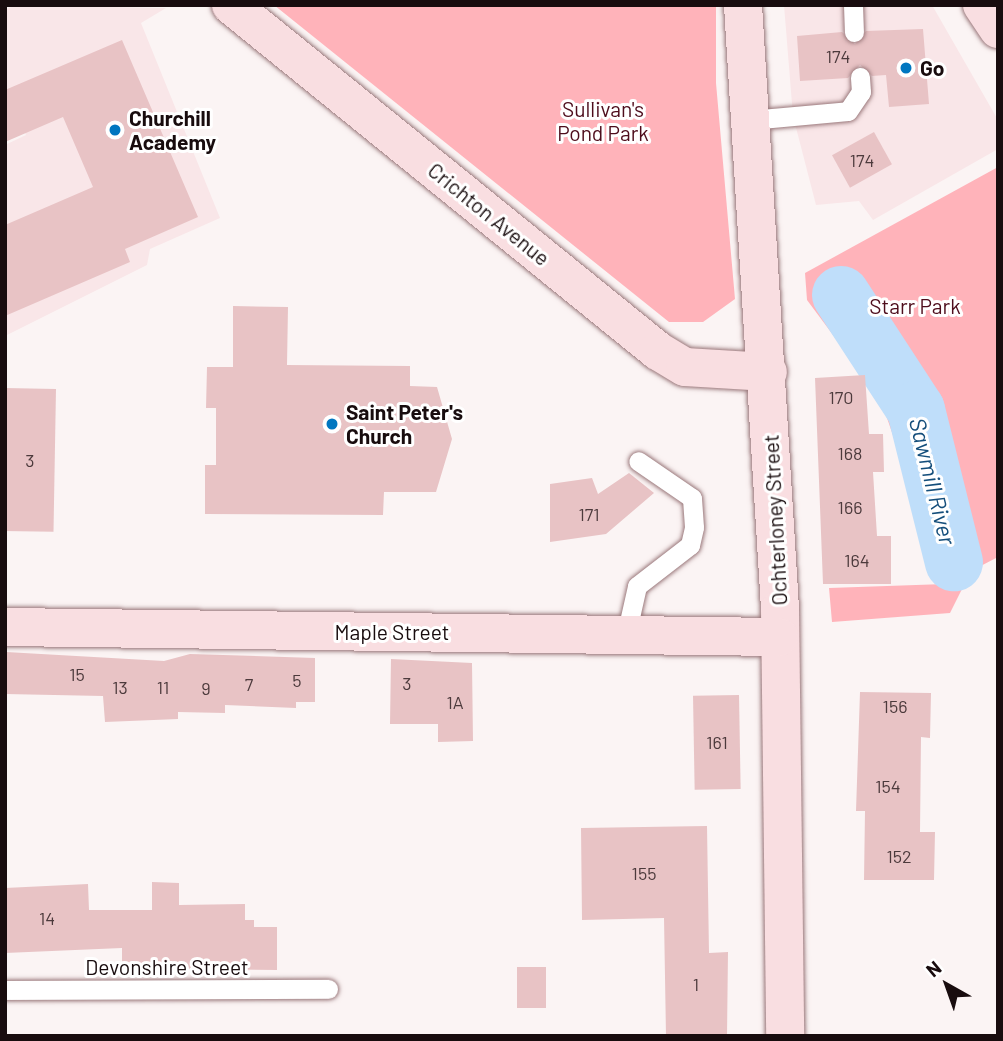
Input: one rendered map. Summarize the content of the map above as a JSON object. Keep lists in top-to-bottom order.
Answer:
{
  "streets": {
    "main road": ["Crichton Avenue", "Ochterloney Street", "Maple Street"],
    "lane": ["Devonshire Street"]
  },
  "crossings": [
    ["Crichton Avenue", "Ochterloney Street"],
    ["Ochterloney Street", "Maple Street"]
  ],
  "water": ["Sawmill River"],
  "parks": ["Sullivan's Pond Park", "Starr Park"],
  "places": ["Go", "Churchill Academy", "Saint Peter's Church"],
  "house_numbers": [
    "174",
    "174",
    "170",
    "168",
    "3",
    "166",
    "171",
    "164",
    "15",
    "5",
    "3",
    "7",
    "13",
    "11",
    "9",
    "1A",
    "156",
    "161",
    "154",
    "152",
    "155",
    "14",
    "1"
  ],
  "north": "top left"
}
